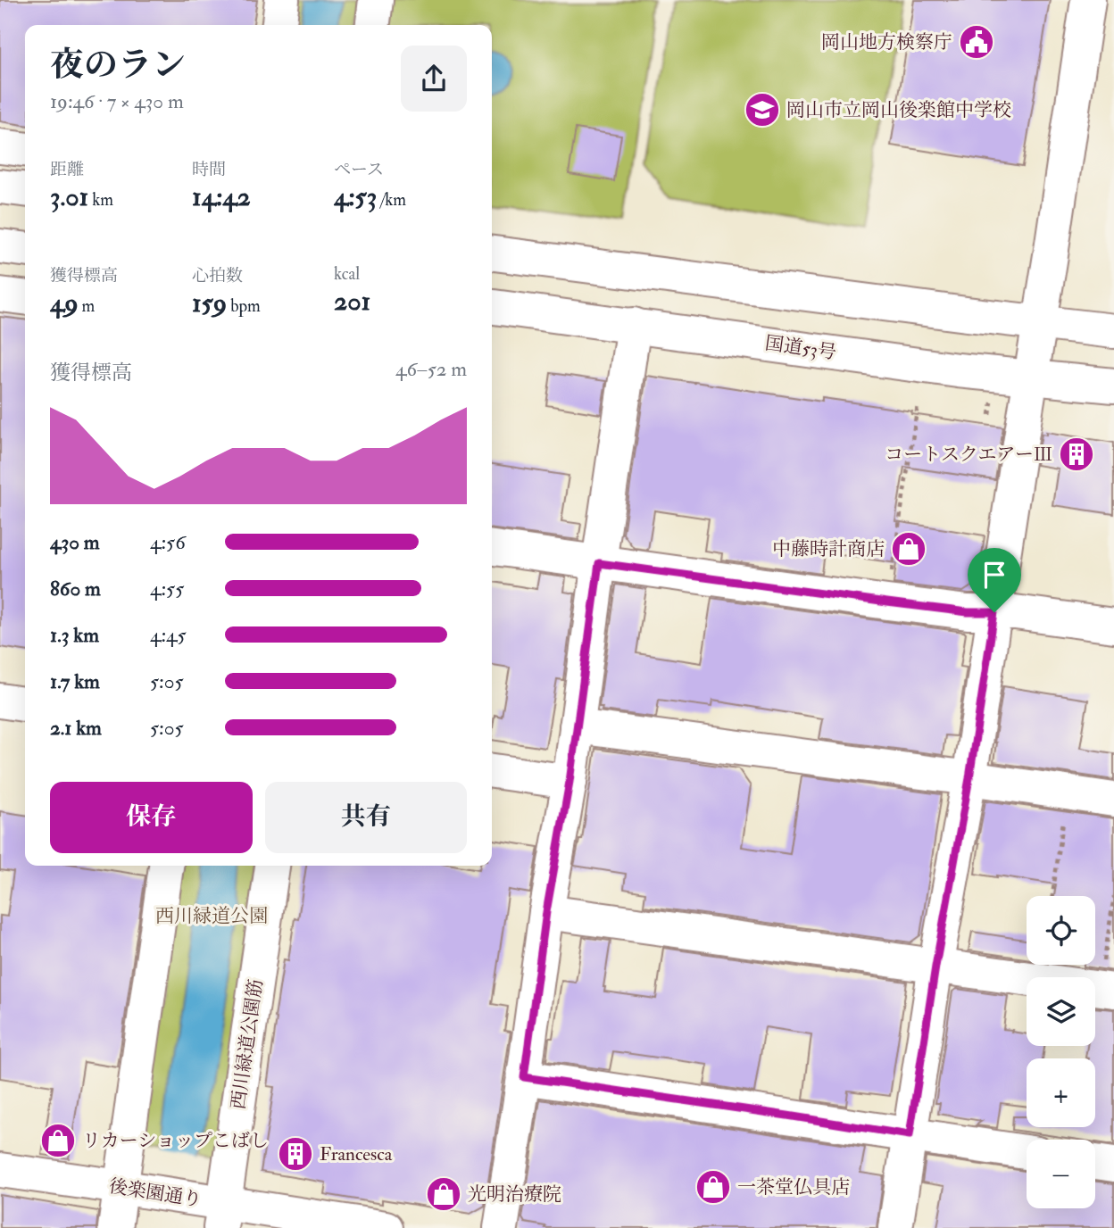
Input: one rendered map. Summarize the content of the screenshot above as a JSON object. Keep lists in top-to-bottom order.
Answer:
{
  "streets": {
    "main road": ["国道53号", "西川緑道公園筋", "後楽園通り"]
  },
  "crossings": [
    ["西川緑道公園筋", "後楽園通り"]
  ],
  "parks": ["西川緑道公園"],
  "places": {
    "public building": ["岡山地方検察庁"],
    "school or university": ["岡山市立岡山後楽館中学校"],
    "building": ["コートスクエアーⅢ", "Francesca"],
    "shop": [
      "中藤時計商店",
      "リカーショップこばし",
      "一茶堂仏具店",
      "光明治療院"
    ]
  },
  "page": {
    "heading": ["夜のラン", "19:46 · 7 × 430 m"],
    "stats": [
      ["距離", "3.01 km"],
      ["時間", "14:42"],
      ["ペース", "4:53 /km"],
      ["獲得標高", "49 m"],
      ["心拍数", "159 bpm"],
      ["kcal", "201"]
    ],
    "chart": ["獲得標高", "46–52 m"],
    "list": [
      {
        "name": "430 m",
        "note": "4:56"
      },
      {
        "name": "860 m",
        "note": "4:55"
      },
      {
        "name": "1.3 km",
        "note": "4:45"
      },
      {
        "name": "1.7 km",
        "note": "5:05"
      },
      {
        "name": "2.1 km",
        "note": "5:05"
      }
    ],
    "buttons": ["保存", "共有"],
    "map_buttons": ["+", "−"]
  }
}
